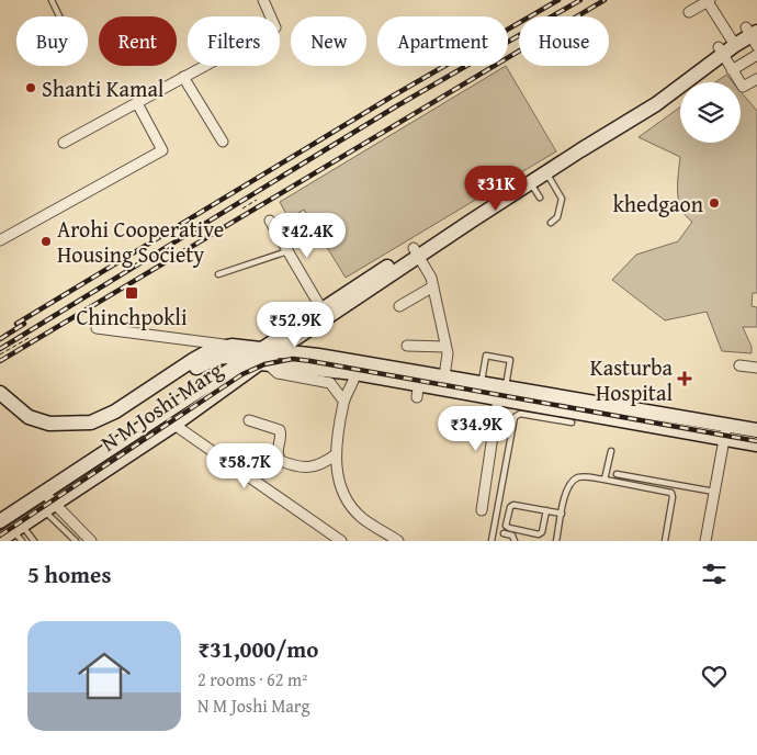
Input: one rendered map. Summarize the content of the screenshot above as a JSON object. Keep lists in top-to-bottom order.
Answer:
{
  "streets": {
    "main road": ["N M Joshi Marg"]
  },
  "places": {
    "other": ["Shanti Kamal", "khedgaon", "Arohi Cooperative Housing Society"],
    "transit": ["Chinchpokli"],
    "health": ["Kasturba Hospital"]
  },
  "page": {
    "chip": [
      "Buy",
      "Rent",
      "Filters",
      "New",
      "Apartment",
      "House"
    ],
    "price": [
      "₹31K",
      "₹42.4K",
      "₹52.9K",
      "₹34.9K",
      "₹58.7K"
    ],
    "heading": "5 homes",
    "list": [
      {
        "name": "₹31,000/mo",
        "note": "2 rooms · 62 m² · N M Joshi Marg"
      }
    ]
  }
}
